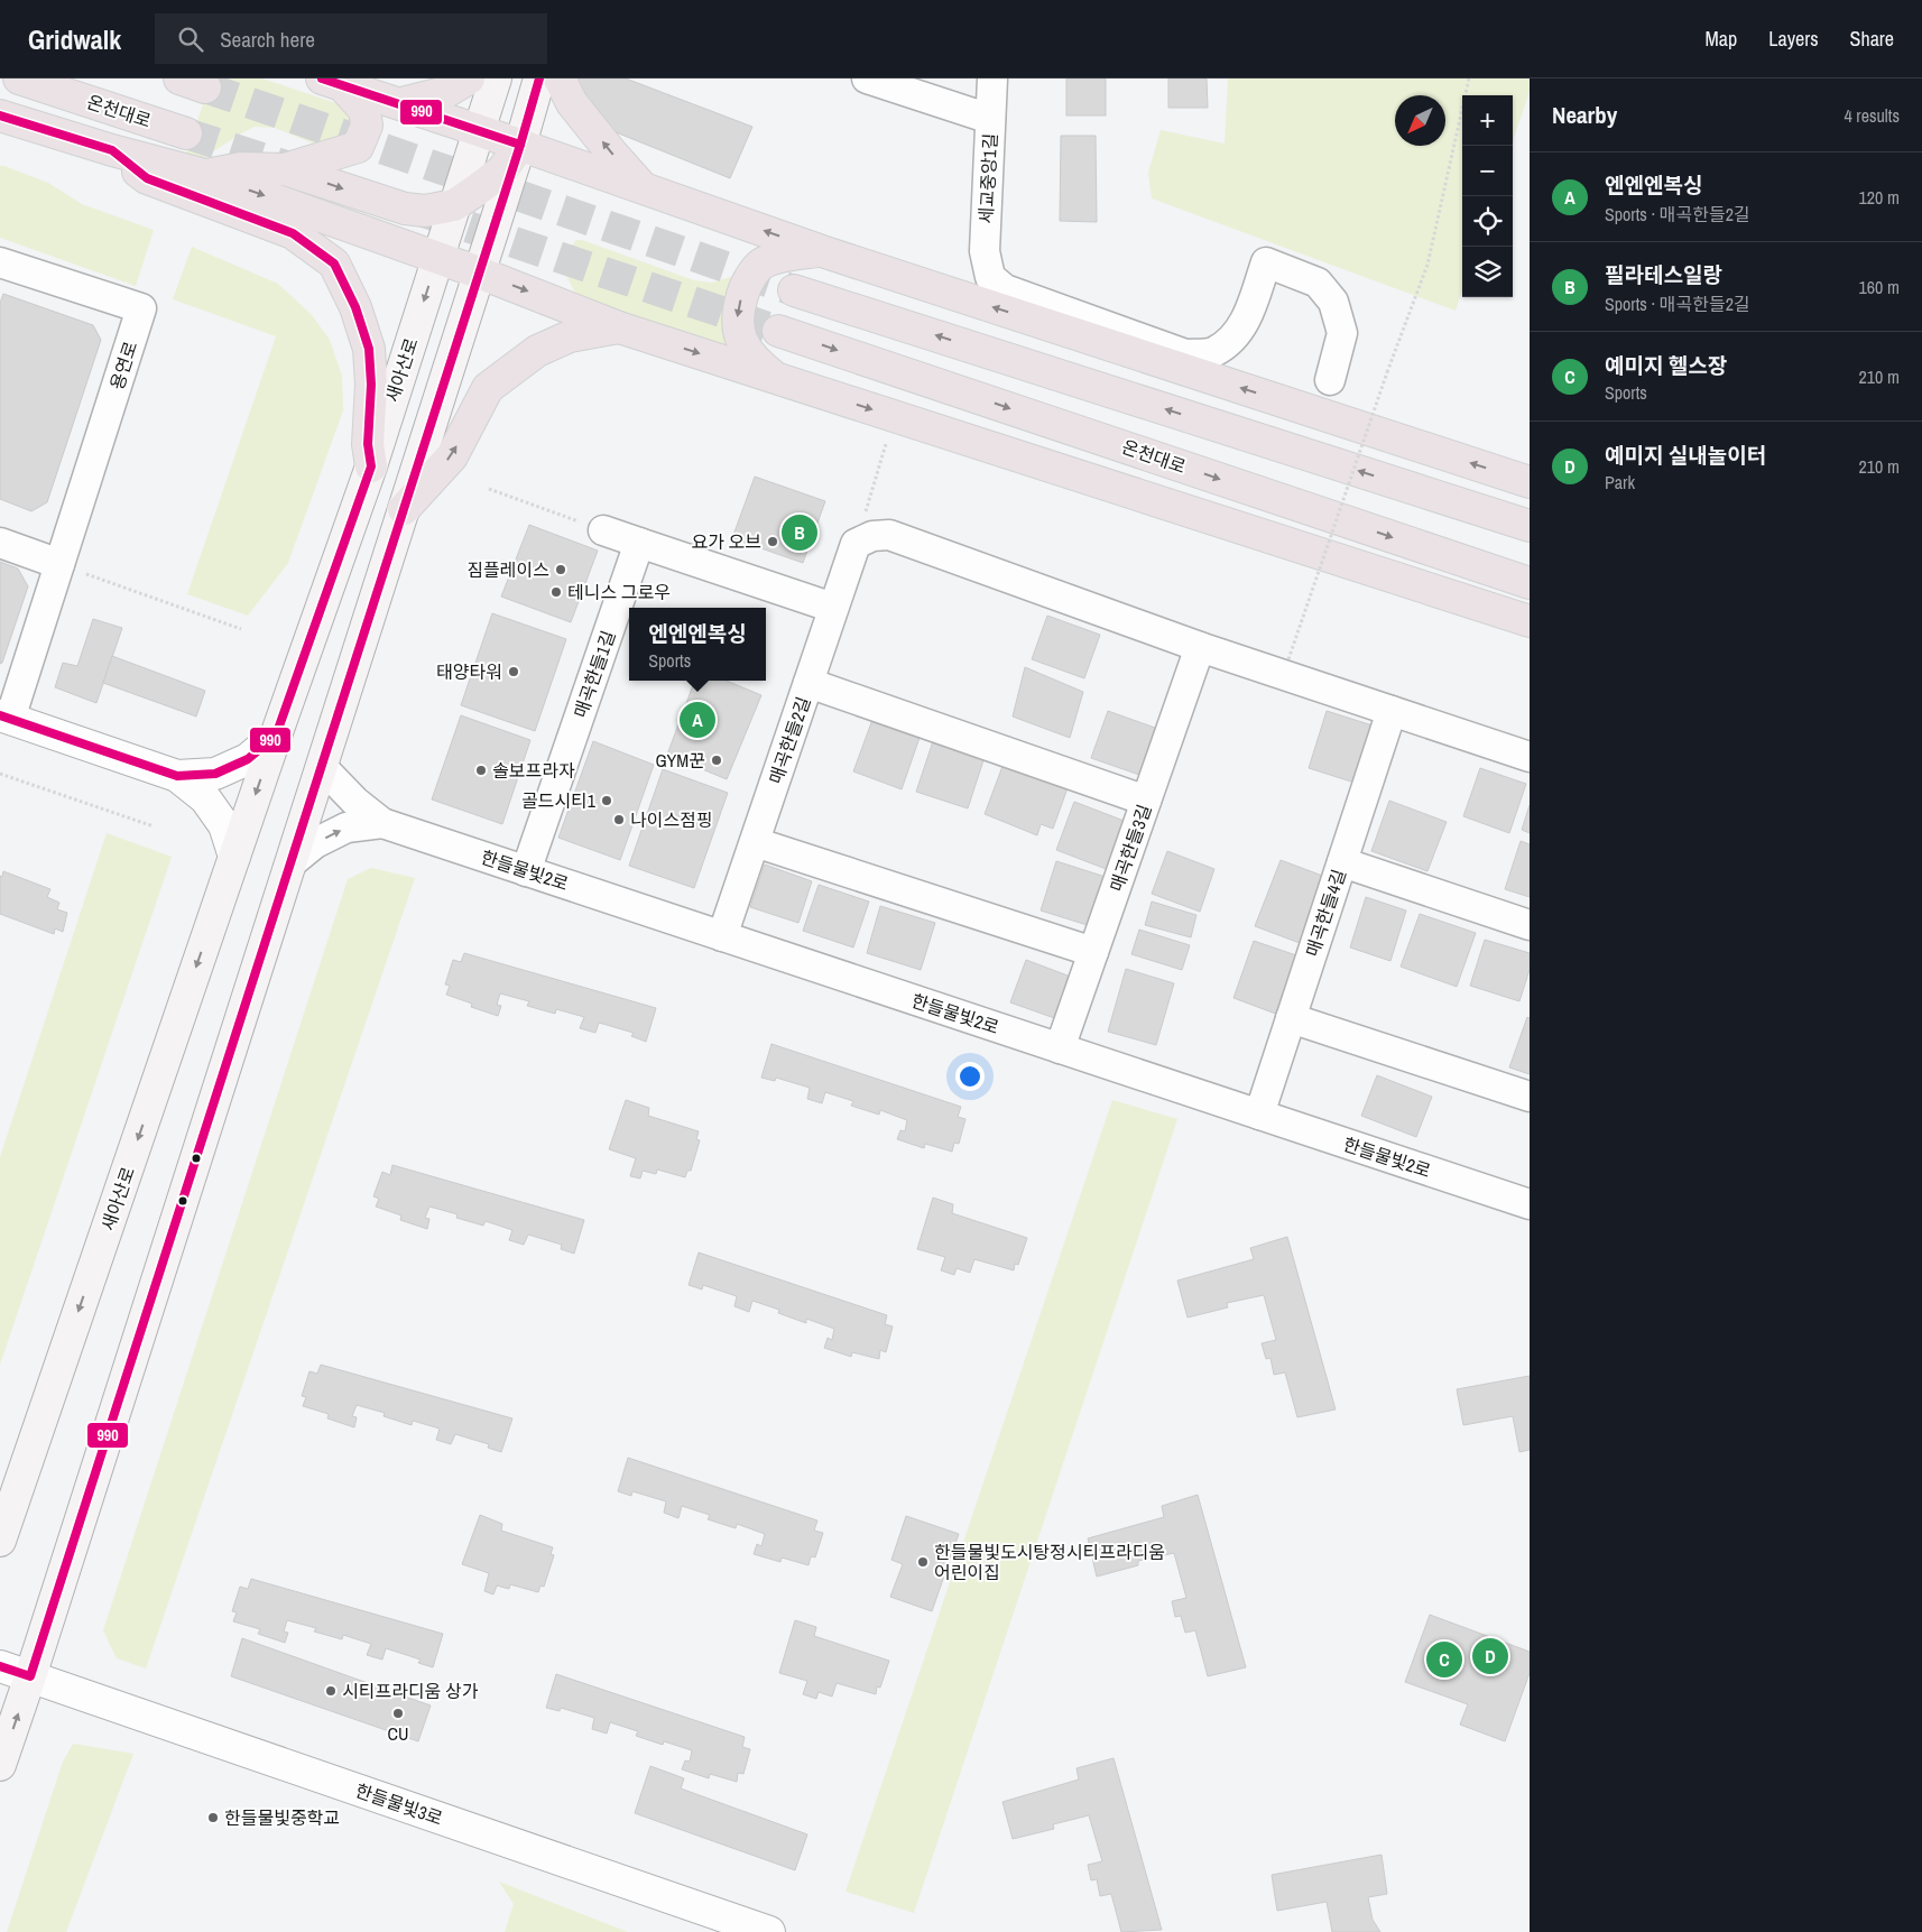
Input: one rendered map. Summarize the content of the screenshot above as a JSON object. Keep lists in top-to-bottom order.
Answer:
{
  "streets": {
    "highway": ["온천대로"],
    "main road": ["새아산로"],
    "street": [
      "세교중앙1길",
      "용연로",
      "매곡한들1길",
      "매곡한들2길",
      "매곡한들3길",
      "한들물빛2로",
      "매곡한들4길",
      "한들물빛3로"
    ]
  },
  "crossings": [
    ["매곡한들1길", "한들물빛2로"],
    ["매곡한들2길", "한들물빛2로"],
    ["매곡한들3길", "한들물빛2로"],
    ["한들물빛2로", "매곡한들4길"]
  ],
  "places": [
    "요가 오브",
    "짐플레이스",
    "테니스 그로우",
    "태양타워",
    "GYM꾼",
    "솔보프라자",
    "골드시티1",
    "나이스점핑",
    "한들물빛도시탕정시티프라디움 어린이집",
    "시티프라디움 상가",
    "CU",
    "한들물빛중학교"
  ],
  "lines": ["transit line 990"],
  "north": "bottom left",
  "page": {
    "header": "Gridwalk",
    "search": "Search here",
    "nav": ["Map", "Layers", "Share"],
    "heading": ["Nearby", "4 results"],
    "map_buttons": ["+", "−"],
    "list": [
      {
        "mark": "A",
        "name": "엔엔엔복싱",
        "note": "Sports · 매곡한들2길",
        "value": "120 m"
      },
      {
        "mark": "B",
        "name": "필라테스일랑",
        "note": "Sports · 매곡한들2길",
        "value": "160 m"
      },
      {
        "mark": "C",
        "name": "예미지 헬스장",
        "note": "Sports",
        "value": "210 m"
      },
      {
        "mark": "D",
        "name": "예미지 실내놀이터",
        "note": "Park",
        "value": "210 m"
      }
    ],
    "pins": [
      "B",
      "A",
      "D",
      "C"
    ],
    "popup": ["엔엔엔복싱", "Sports"]
  }
}
